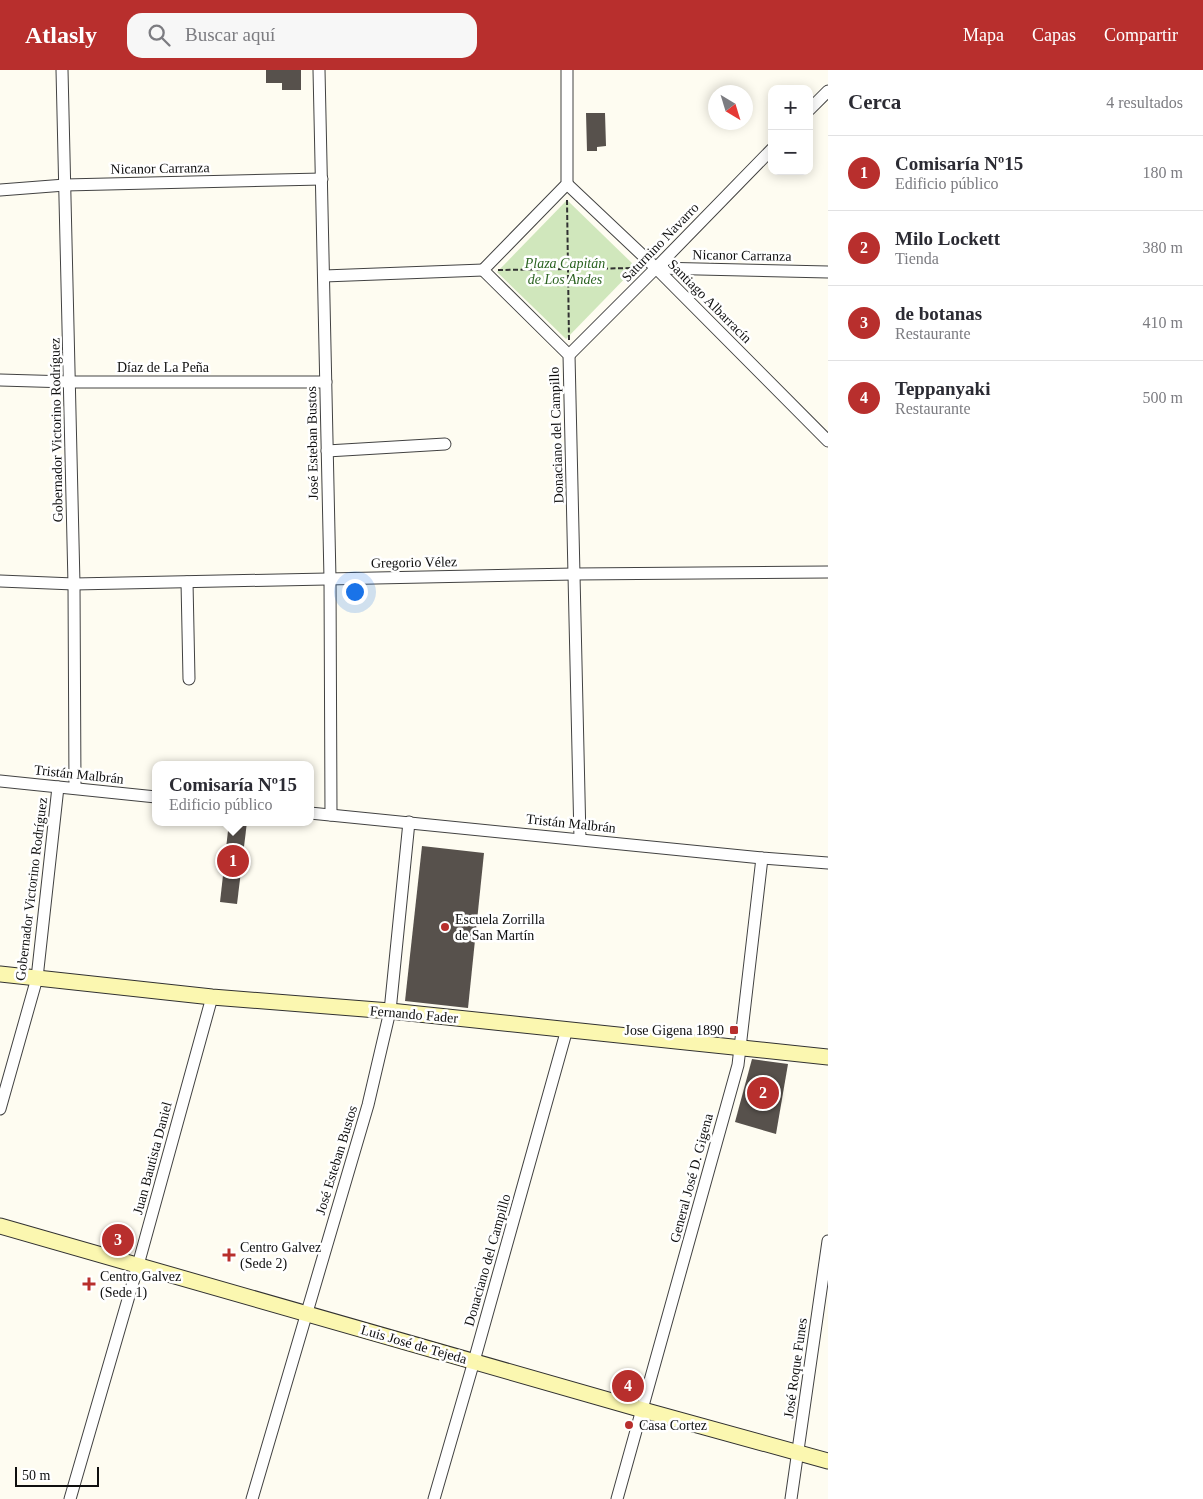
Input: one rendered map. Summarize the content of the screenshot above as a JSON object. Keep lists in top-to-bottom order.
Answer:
{
  "streets": {
    "main road": ["Fernando Fader", "Luis José de Tejeda"],
    "street": [
      "Nicanor Carranza",
      "Saturnino Navarro",
      "Santiago Albarracín",
      "Díaz de La Peña",
      "Gobernador Victorino Rodríguez",
      "Donaciano del Campillo",
      "José Esteban Bustos",
      "Gregorio Vélez",
      "Tristán Malbrán",
      "Juan Bautista Daniel",
      "General José D. Gigena",
      "José Roque Funes"
    ]
  },
  "crossings": [
    ["Nicanor Carranza", "Saturnino Navarro"],
    ["Nicanor Carranza", "Santiago Albarracín"],
    ["Nicanor Carranza", "Gobernador Victorino Rodríguez"],
    ["Nicanor Carranza", "José Esteban Bustos"],
    ["Saturnino Navarro", "Santiago Albarracín"],
    ["Saturnino Navarro", "Donaciano del Campillo"],
    ["Díaz de La Peña", "Gobernador Victorino Rodríguez"],
    ["Díaz de La Peña", "José Esteban Bustos"],
    ["Gobernador Victorino Rodríguez", "Gregorio Vélez"],
    ["Gobernador Victorino Rodríguez", "Tristán Malbrán"],
    ["Gobernador Victorino Rodríguez", "Fernando Fader"],
    ["Donaciano del Campillo", "Gregorio Vélez"],
    ["Donaciano del Campillo", "Tristán Malbrán"],
    ["Donaciano del Campillo", "Fernando Fader"],
    ["Donaciano del Campillo", "Luis José de Tejeda"],
    ["José Esteban Bustos", "Gregorio Vélez"],
    ["José Esteban Bustos", "Tristán Malbrán"],
    ["José Esteban Bustos", "Fernando Fader"],
    ["José Esteban Bustos", "Luis José de Tejeda"],
    ["Tristán Malbrán", "General José D. Gigena"],
    ["Fernando Fader", "Juan Bautista Daniel"],
    ["Fernando Fader", "General José D. Gigena"],
    ["Juan Bautista Daniel", "Luis José de Tejeda"],
    ["General José D. Gigena", "Luis José de Tejeda"],
    ["Luis José de Tejeda", "José Roque Funes"]
  ],
  "parks": ["Plaza Capitán de Los Andes"],
  "places": {
    "other": ["Escuela Zorrilla de San Martín", "Casa Cortez"],
    "transit": ["Jose Gigena 1890"],
    "health": ["Centro Galvez (Sede 2)", "Centro Galvez (Sede 1)"]
  },
  "scale_bar": "50 m",
  "north": "bottom right",
  "page": {
    "header": "Atlasly",
    "search": "Buscar aquí",
    "nav": ["Mapa", "Capas", "Compartir"],
    "heading": ["Cerca", "4 resultados"],
    "map_buttons": ["+", "−"],
    "list": [
      {
        "mark": "1",
        "name": "Comisaría Nº15",
        "note": "Edificio público",
        "value": "180 m"
      },
      {
        "mark": "2",
        "name": "Milo Lockett",
        "note": "Tienda",
        "value": "380 m"
      },
      {
        "mark": "3",
        "name": "de botanas",
        "note": "Restaurante",
        "value": "410 m"
      },
      {
        "mark": "4",
        "name": "Teppanyaki",
        "note": "Restaurante",
        "value": "500 m"
      }
    ],
    "popup": ["Comisaría Nº15", "Edificio público"],
    "pins": [
      "1",
      "2",
      "3",
      "4"
    ],
    "scale": "50 m"
  }
}
